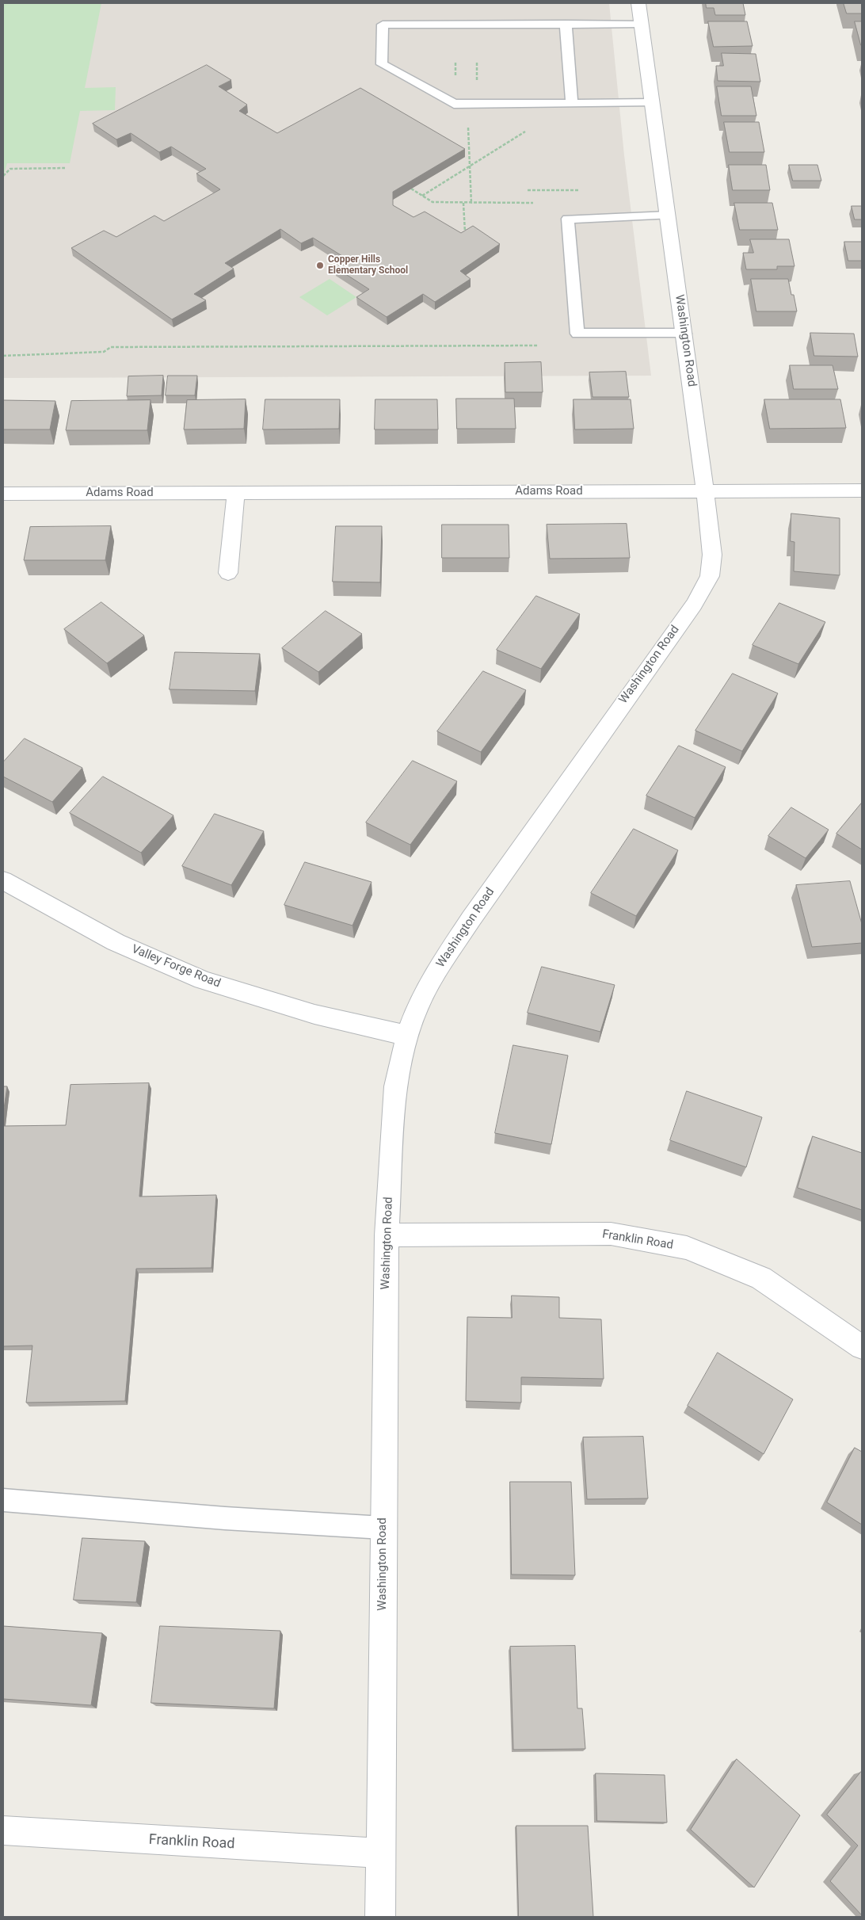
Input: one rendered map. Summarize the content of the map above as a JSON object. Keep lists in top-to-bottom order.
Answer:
{
  "streets": {
    "street": [
      "Washington Road",
      "Adams Road",
      "Valley Forge Road",
      "Franklin Road"
    ]
  },
  "crossings": [
    ["Washington Road", "Adams Road"],
    ["Washington Road", "Valley Forge Road"],
    ["Washington Road", "Franklin Road"]
  ],
  "places": ["Copper Hills Elementary School"]
}
